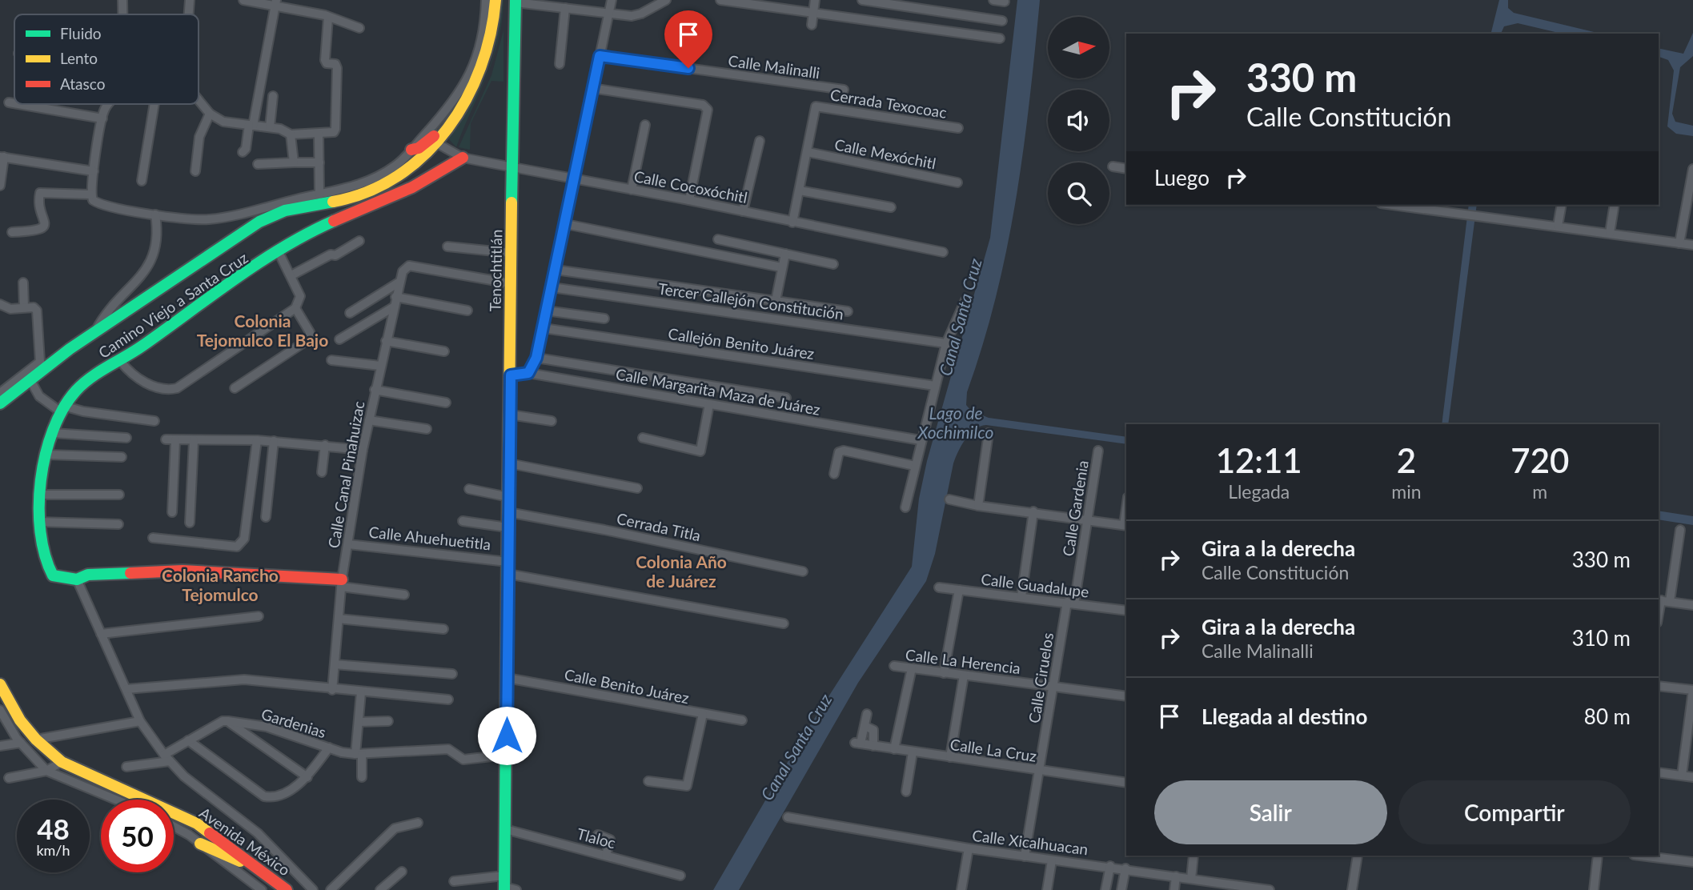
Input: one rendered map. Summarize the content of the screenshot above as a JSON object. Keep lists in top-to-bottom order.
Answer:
{
  "streets": {
    "main road": ["Tenochtitlán", "Camino Viejo a Santa Cruz", "Avenida México"],
    "street": [
      "Calle Malinalli",
      "Cerrada Texocoac",
      "Calle Mexóchitl",
      "Calle Cocoxóchitl",
      "Tercer Callejón Constitución",
      "Callejón Benito Juárez",
      "Calle Margarita Maza de Juárez",
      "Calle Canal Pinahuizac",
      "Calle Gardenia",
      "Cerrada Titla",
      "Calle Ahuehuetitla",
      "Calle Guadalupe",
      "Calle La Herencia",
      "Calle Ciruelos",
      "Calle Benito Juárez",
      "Gardenias",
      "Calle La Cruz",
      "Tlaloc",
      "Calle Xicalhuacan"
    ]
  },
  "crossings": [
    ["Cerrada Texocoac", "Calle Mexóchitl"],
    ["Calle Cocoxóchitl", "Tenochtitlán"],
    ["Calle Cocoxóchitl", "Camino Viejo a Santa Cruz"],
    ["Tenochtitlán", "Calle Margarita Maza de Juárez"],
    ["Tenochtitlán", "Calle Canal Pinahuizac"],
    ["Tenochtitlán", "Cerrada Titla"],
    ["Tenochtitlán", "Calle Ahuehuetitla"],
    ["Tenochtitlán", "Calle Benito Juárez"],
    ["Tenochtitlán", "Gardenias"],
    ["Tenochtitlán", "Tlaloc"],
    ["Calle Canal Pinahuizac", "Calle Ahuehuetitla"],
    ["Calle Gardenia", "Calle Guadalupe"],
    ["Calle Gardenia", "Calle Ciruelos"],
    ["Calle Guadalupe", "Calle Ciruelos"],
    ["Calle La Herencia", "Calle Ciruelos"],
    ["Calle Ciruelos", "Calle La Cruz"],
    ["Calle Ciruelos", "Calle Xicalhuacan"]
  ],
  "districts": ["Colonia Tejomulco El Bajo", "Colonia Año de Juárez", "Colonia Rancho Tejomulco"],
  "water": ["Canal Santa Cruz", "Lago de Xochimilco"],
  "legend": ["Fluido", "Lento", "Atasco"],
  "north": "right",
  "page": {
    "turn": ["330 m", "Calle Constitución"],
    "then": "Luego",
    "eta": [
      "12:11",
      "Llegada",
      "2",
      "min",
      "720",
      "m"
    ],
    "list": [
      {
        "name": "Gira a la derecha",
        "note": "Calle Constitución",
        "value": "330 m"
      },
      {
        "name": "Gira a la derecha",
        "note": "Calle Malinalli",
        "value": "310 m"
      },
      {
        "name": "Llegada al destino",
        "value": "80 m"
      }
    ],
    "buttons": ["Salir", "Compartir"],
    "speed": "48 km/h",
    "limit": "50"
  }
}
